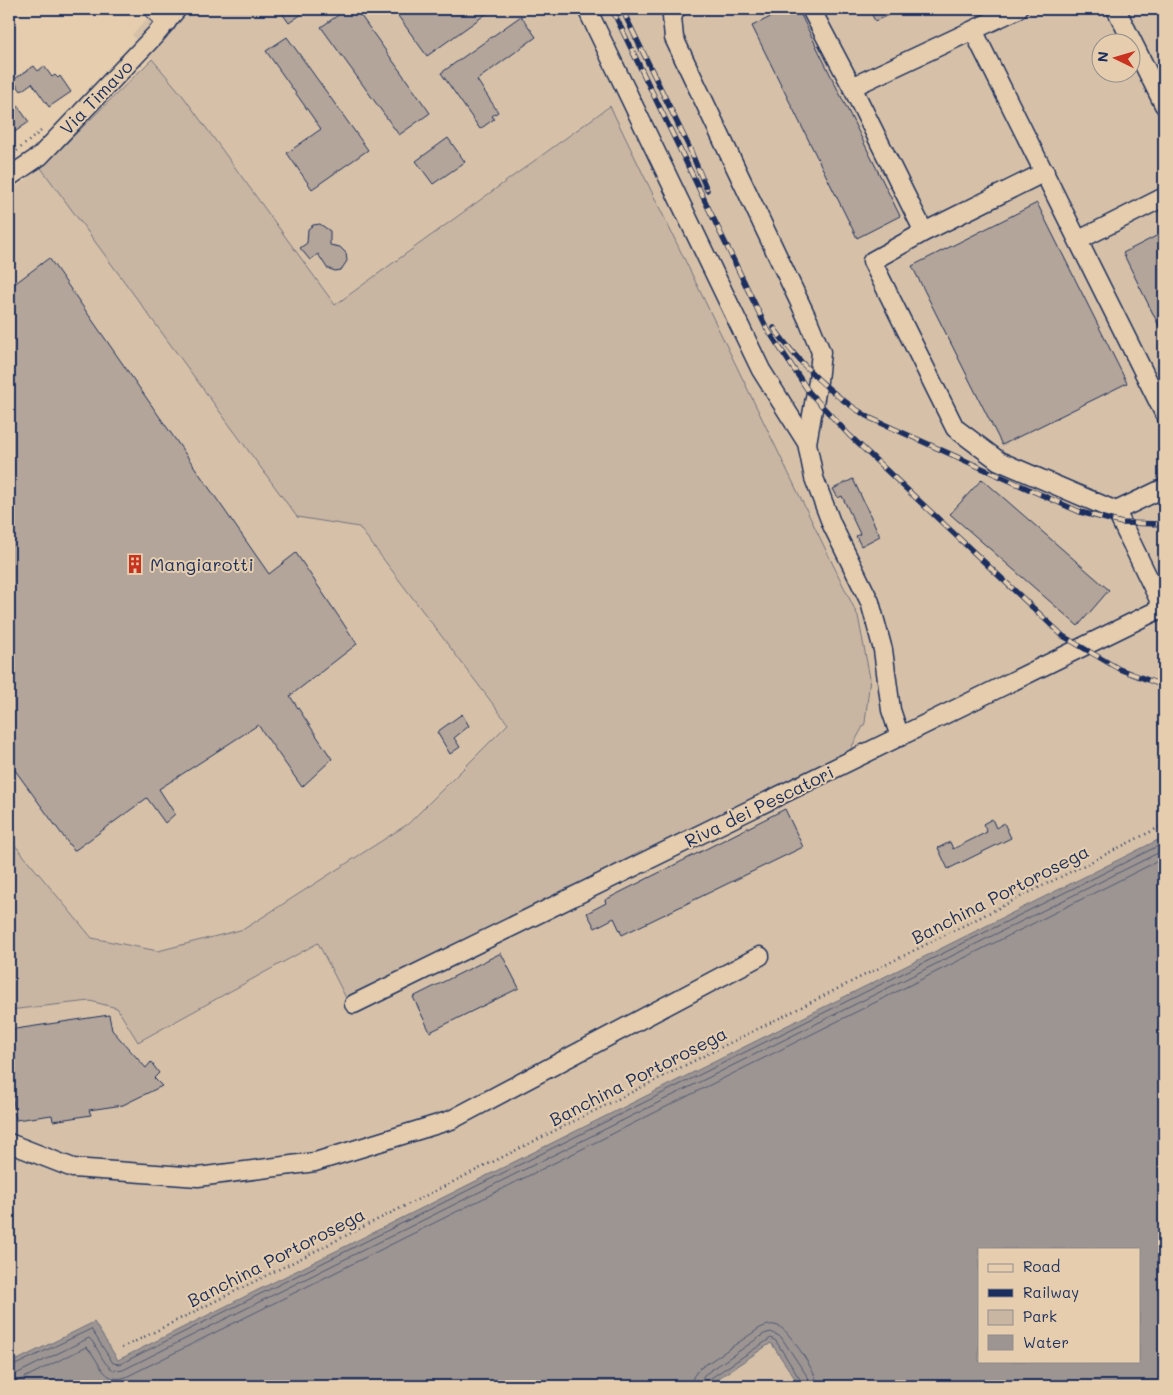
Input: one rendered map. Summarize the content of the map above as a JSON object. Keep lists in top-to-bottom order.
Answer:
{
  "streets": {
    "street": ["Via Timavo", "Riva dei Pescatori"],
    "path": ["Banchina Portorosega"]
  },
  "places": {
    "building": ["Mangiarotti"]
  },
  "legend": [
    "Road",
    "Railway",
    "Park",
    "Water"
  ],
  "north": "left"
}
